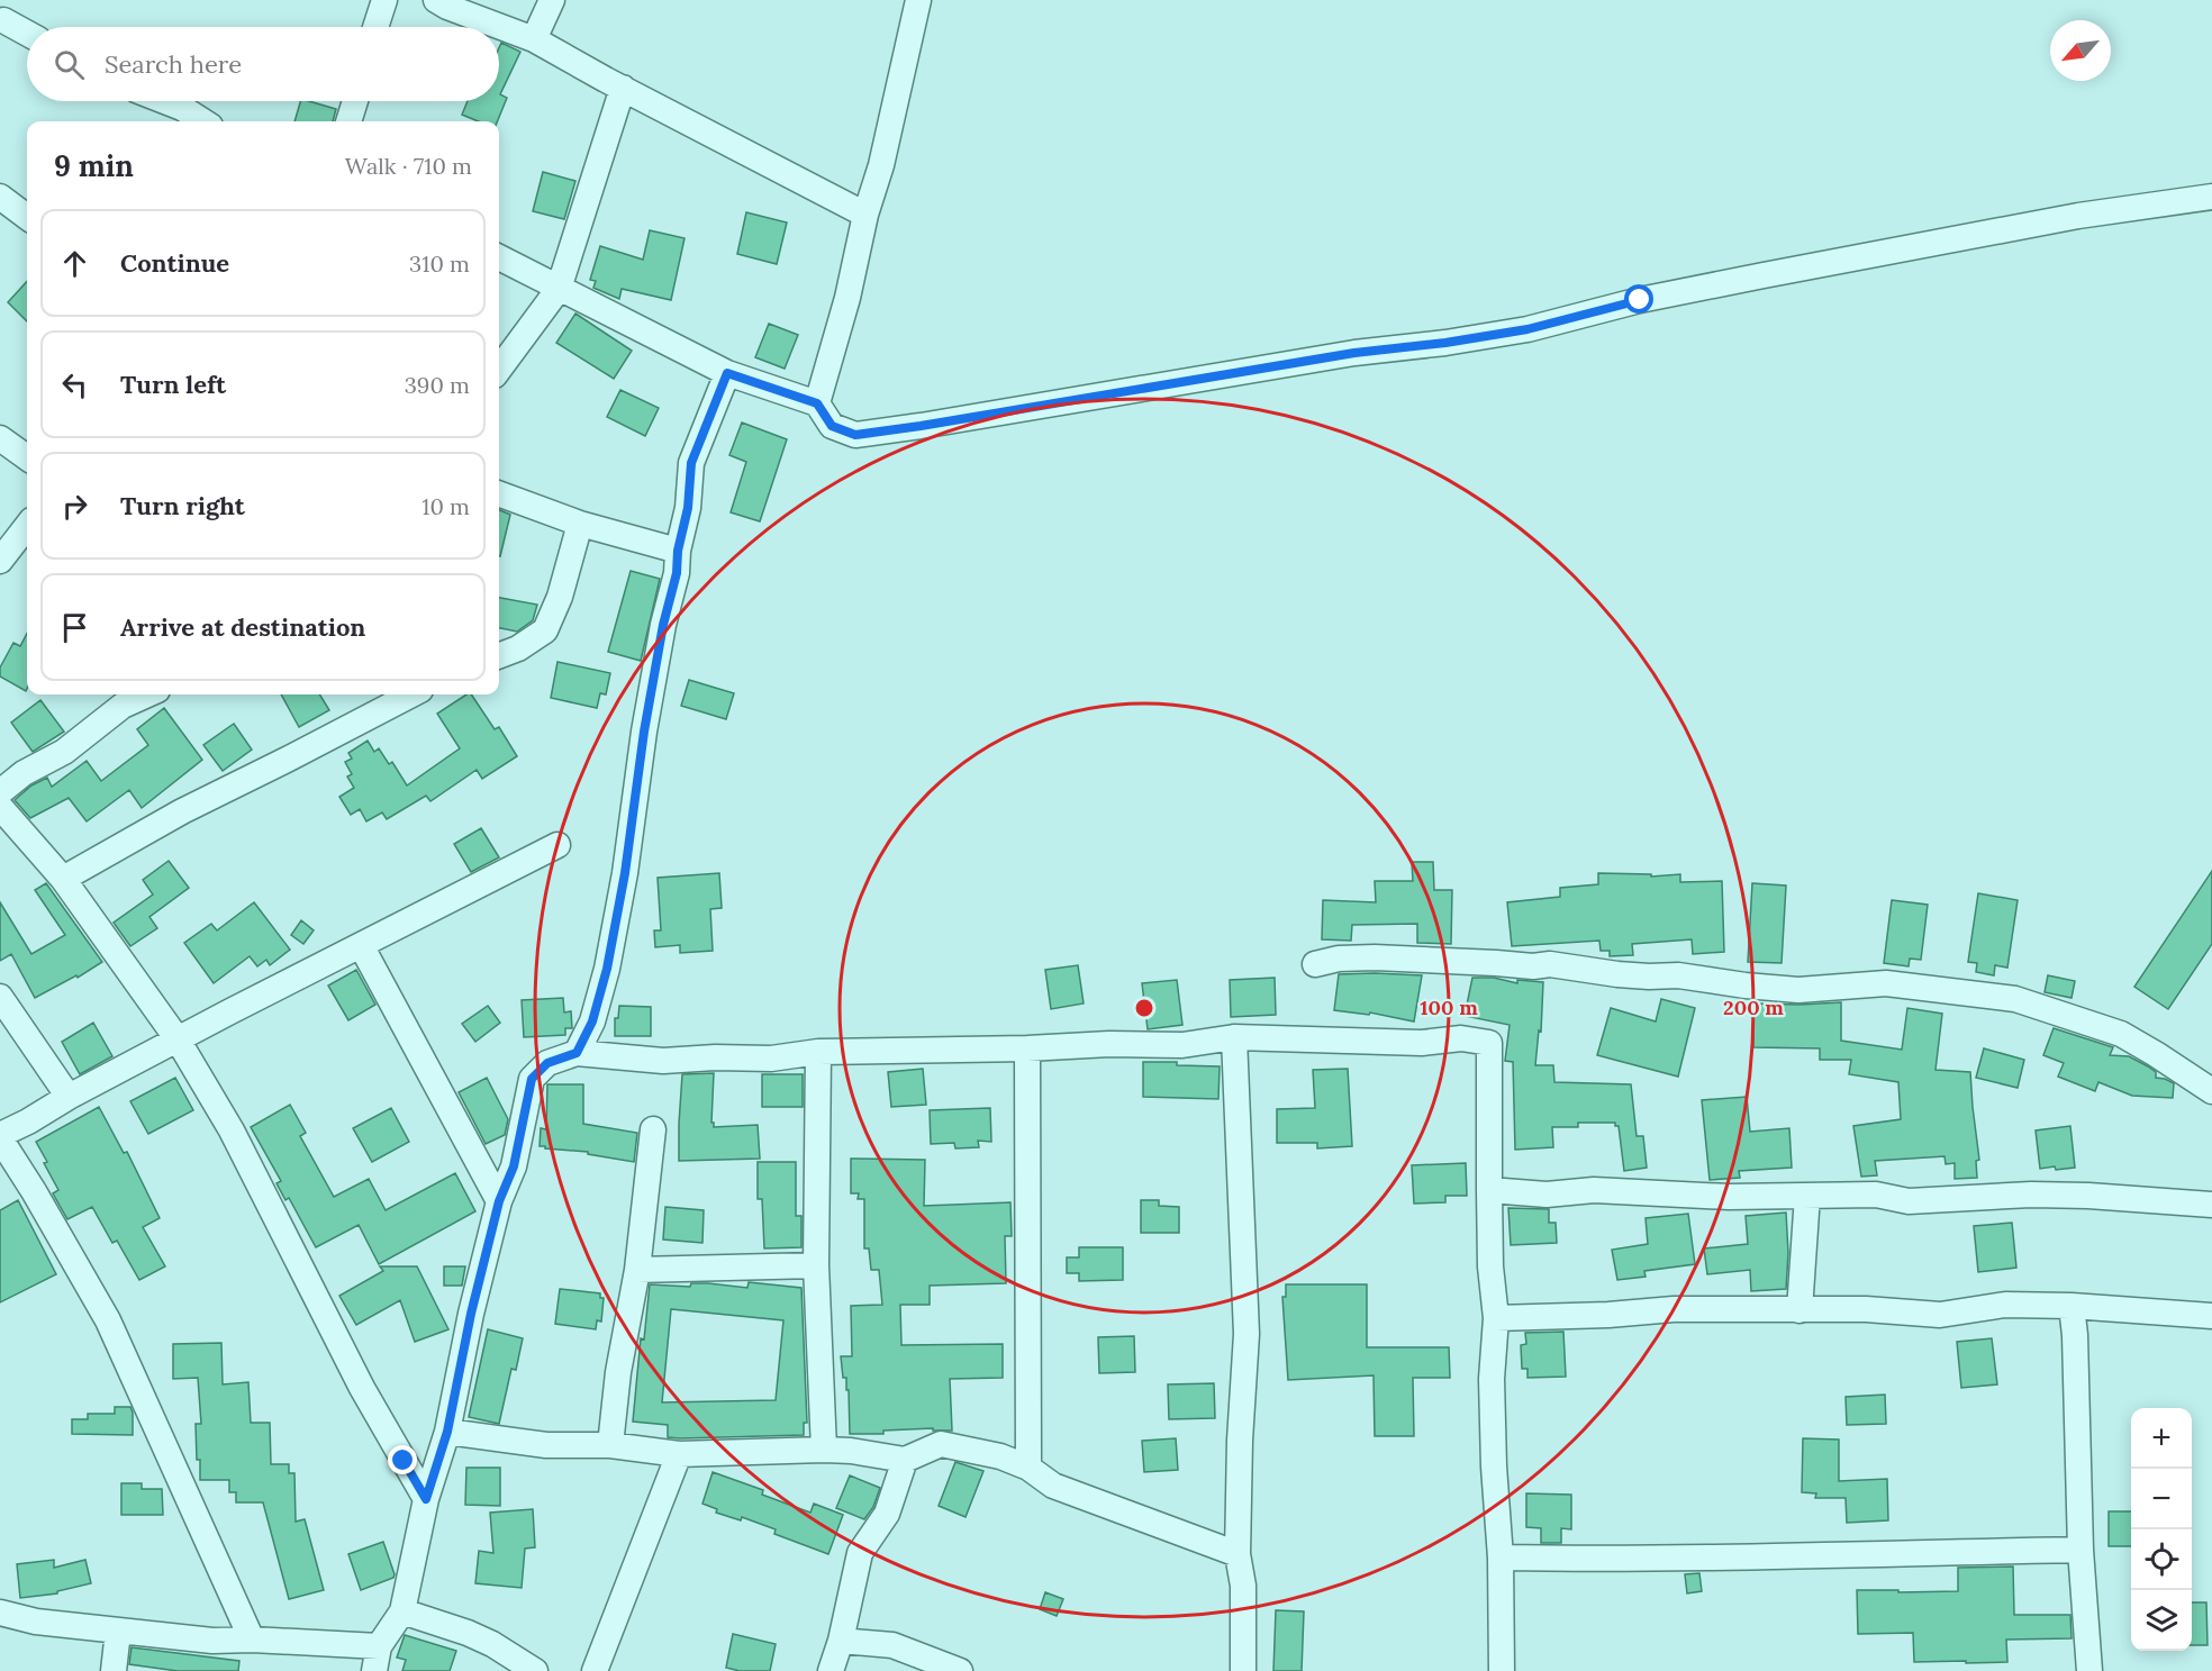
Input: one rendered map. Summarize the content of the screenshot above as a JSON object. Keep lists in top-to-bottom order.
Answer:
{
  "north": "bottom left",
  "page": {
    "search": "Search here",
    "heading": ["9 min", "Walk · 710 m"],
    "list": [
      ["Continue", "310 m"],
      ["Turn left", "390 m"],
      ["Turn right", "10 m"],
      "Arrive at destination"
    ],
    "map_buttons": ["+", "−"]
  },
  "rings": ["100 m", "200 m"]
}
